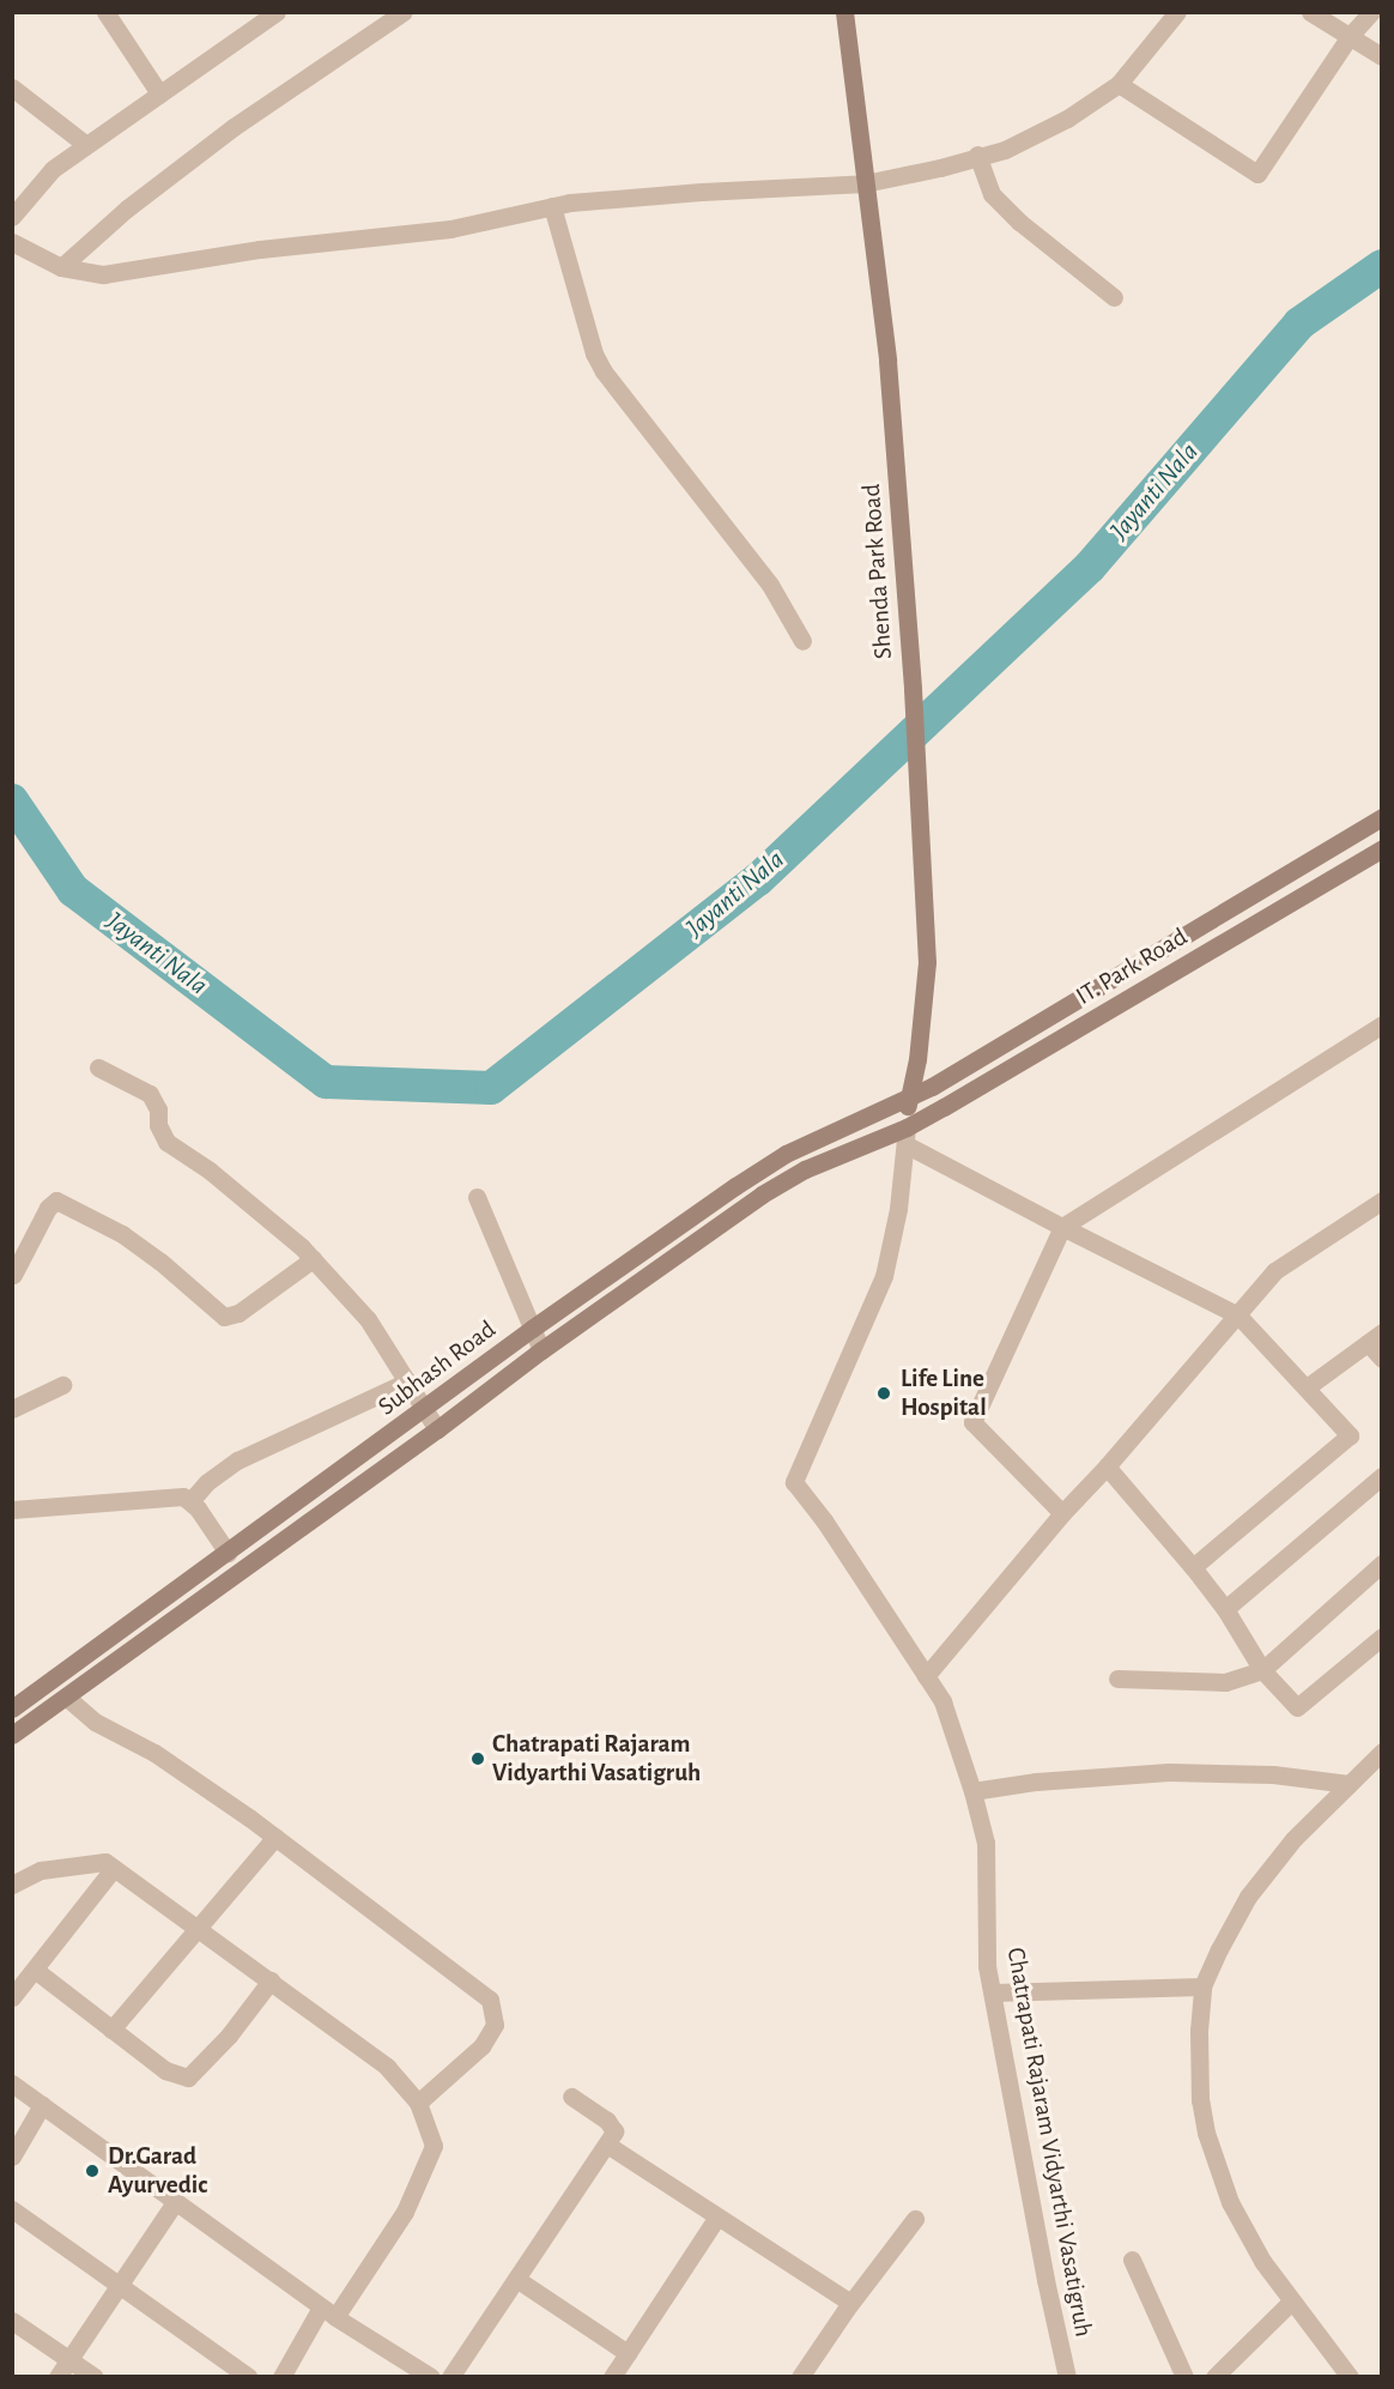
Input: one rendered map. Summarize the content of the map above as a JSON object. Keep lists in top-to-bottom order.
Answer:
{
  "streets": {
    "main road": ["Shenda Park Road", "IT. Park Road", "Subhash Road"],
    "street": ["Chatrapati Rajaram Vidyarthi Vasatigruh"]
  },
  "crossings": [
    ["Shenda Park Road", "IT. Park Road"],
    ["Shenda Park Road", "Subhash Road"],
    ["Shenda Park Road", "Chatrapati Rajaram Vidyarthi Vasatigruh"],
    ["IT. Park Road", "Subhash Road"],
    ["IT. Park Road", "Chatrapati Rajaram Vidyarthi Vasatigruh"],
    ["Subhash Road", "Chatrapati Rajaram Vidyarthi Vasatigruh"]
  ],
  "water": ["Jayanti Nala"],
  "places": ["Life Line Hospital", "Chatrapati Rajaram Vidyarthi Vasatigruh", "Dr.Garad Ayurvedic"]
}
